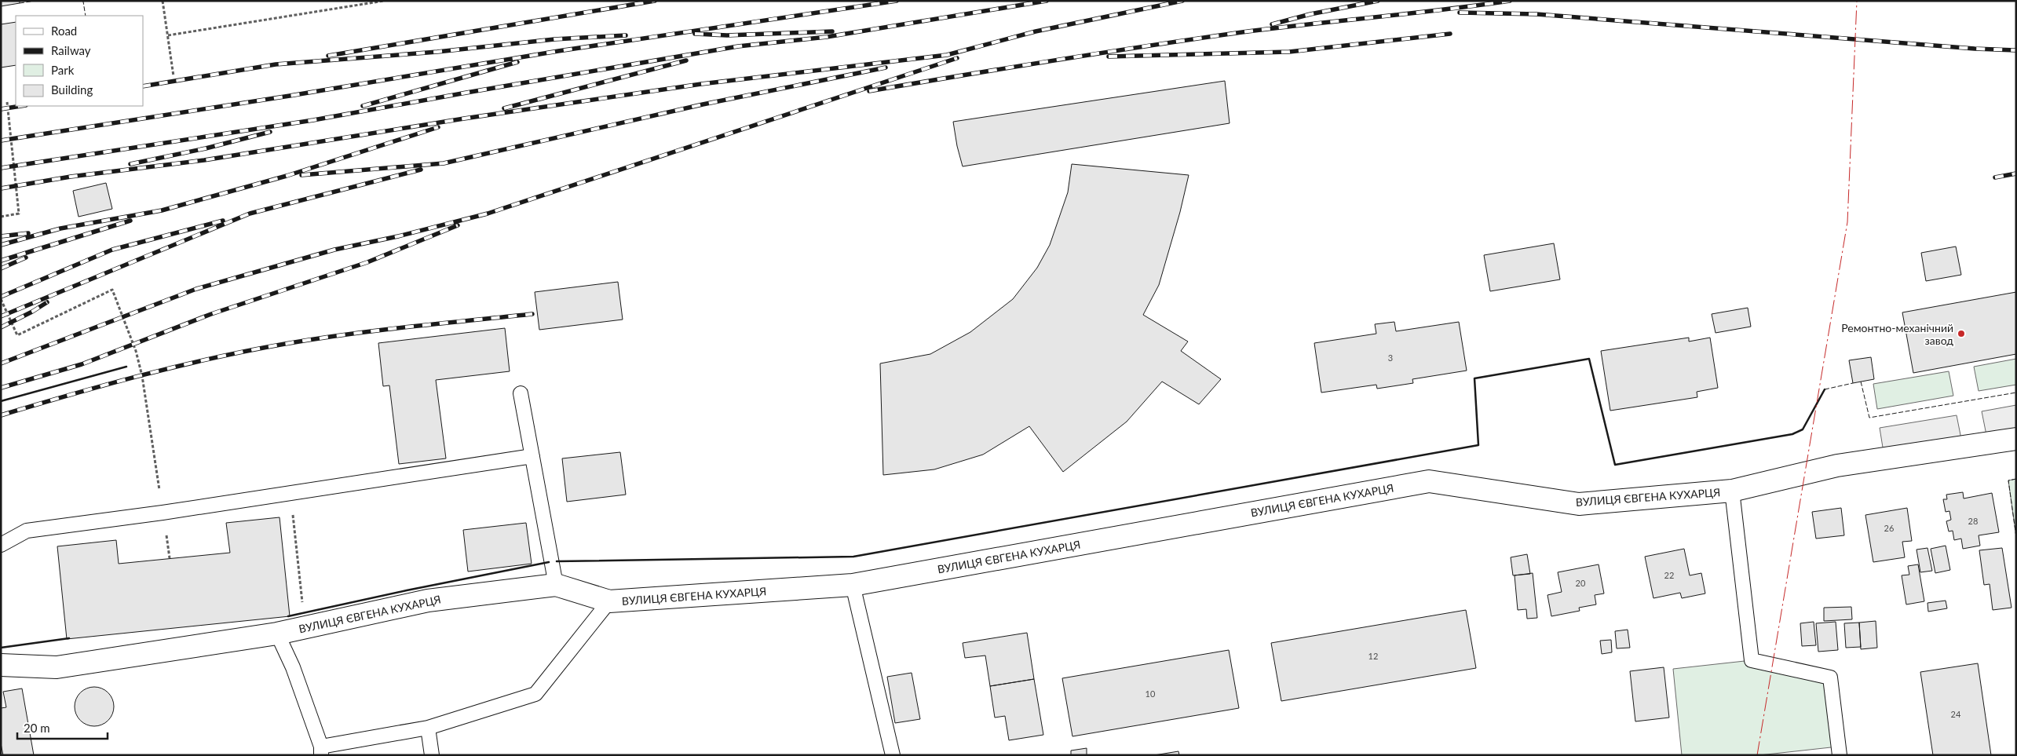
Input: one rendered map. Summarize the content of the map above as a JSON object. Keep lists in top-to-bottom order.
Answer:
{
  "streets": {
    "street": ["ВУЛИЦЯ ЄВГЕНА КУХАРЦЯ"]
  },
  "places": ["Ремонтно-механічний завод"],
  "house_numbers": [
    "3",
    "28",
    "26",
    "22",
    "20",
    "12",
    "10",
    "24"
  ],
  "legend": [
    "Road",
    "Railway",
    "Park",
    "Building"
  ],
  "scale_bar": "20 m"
}
